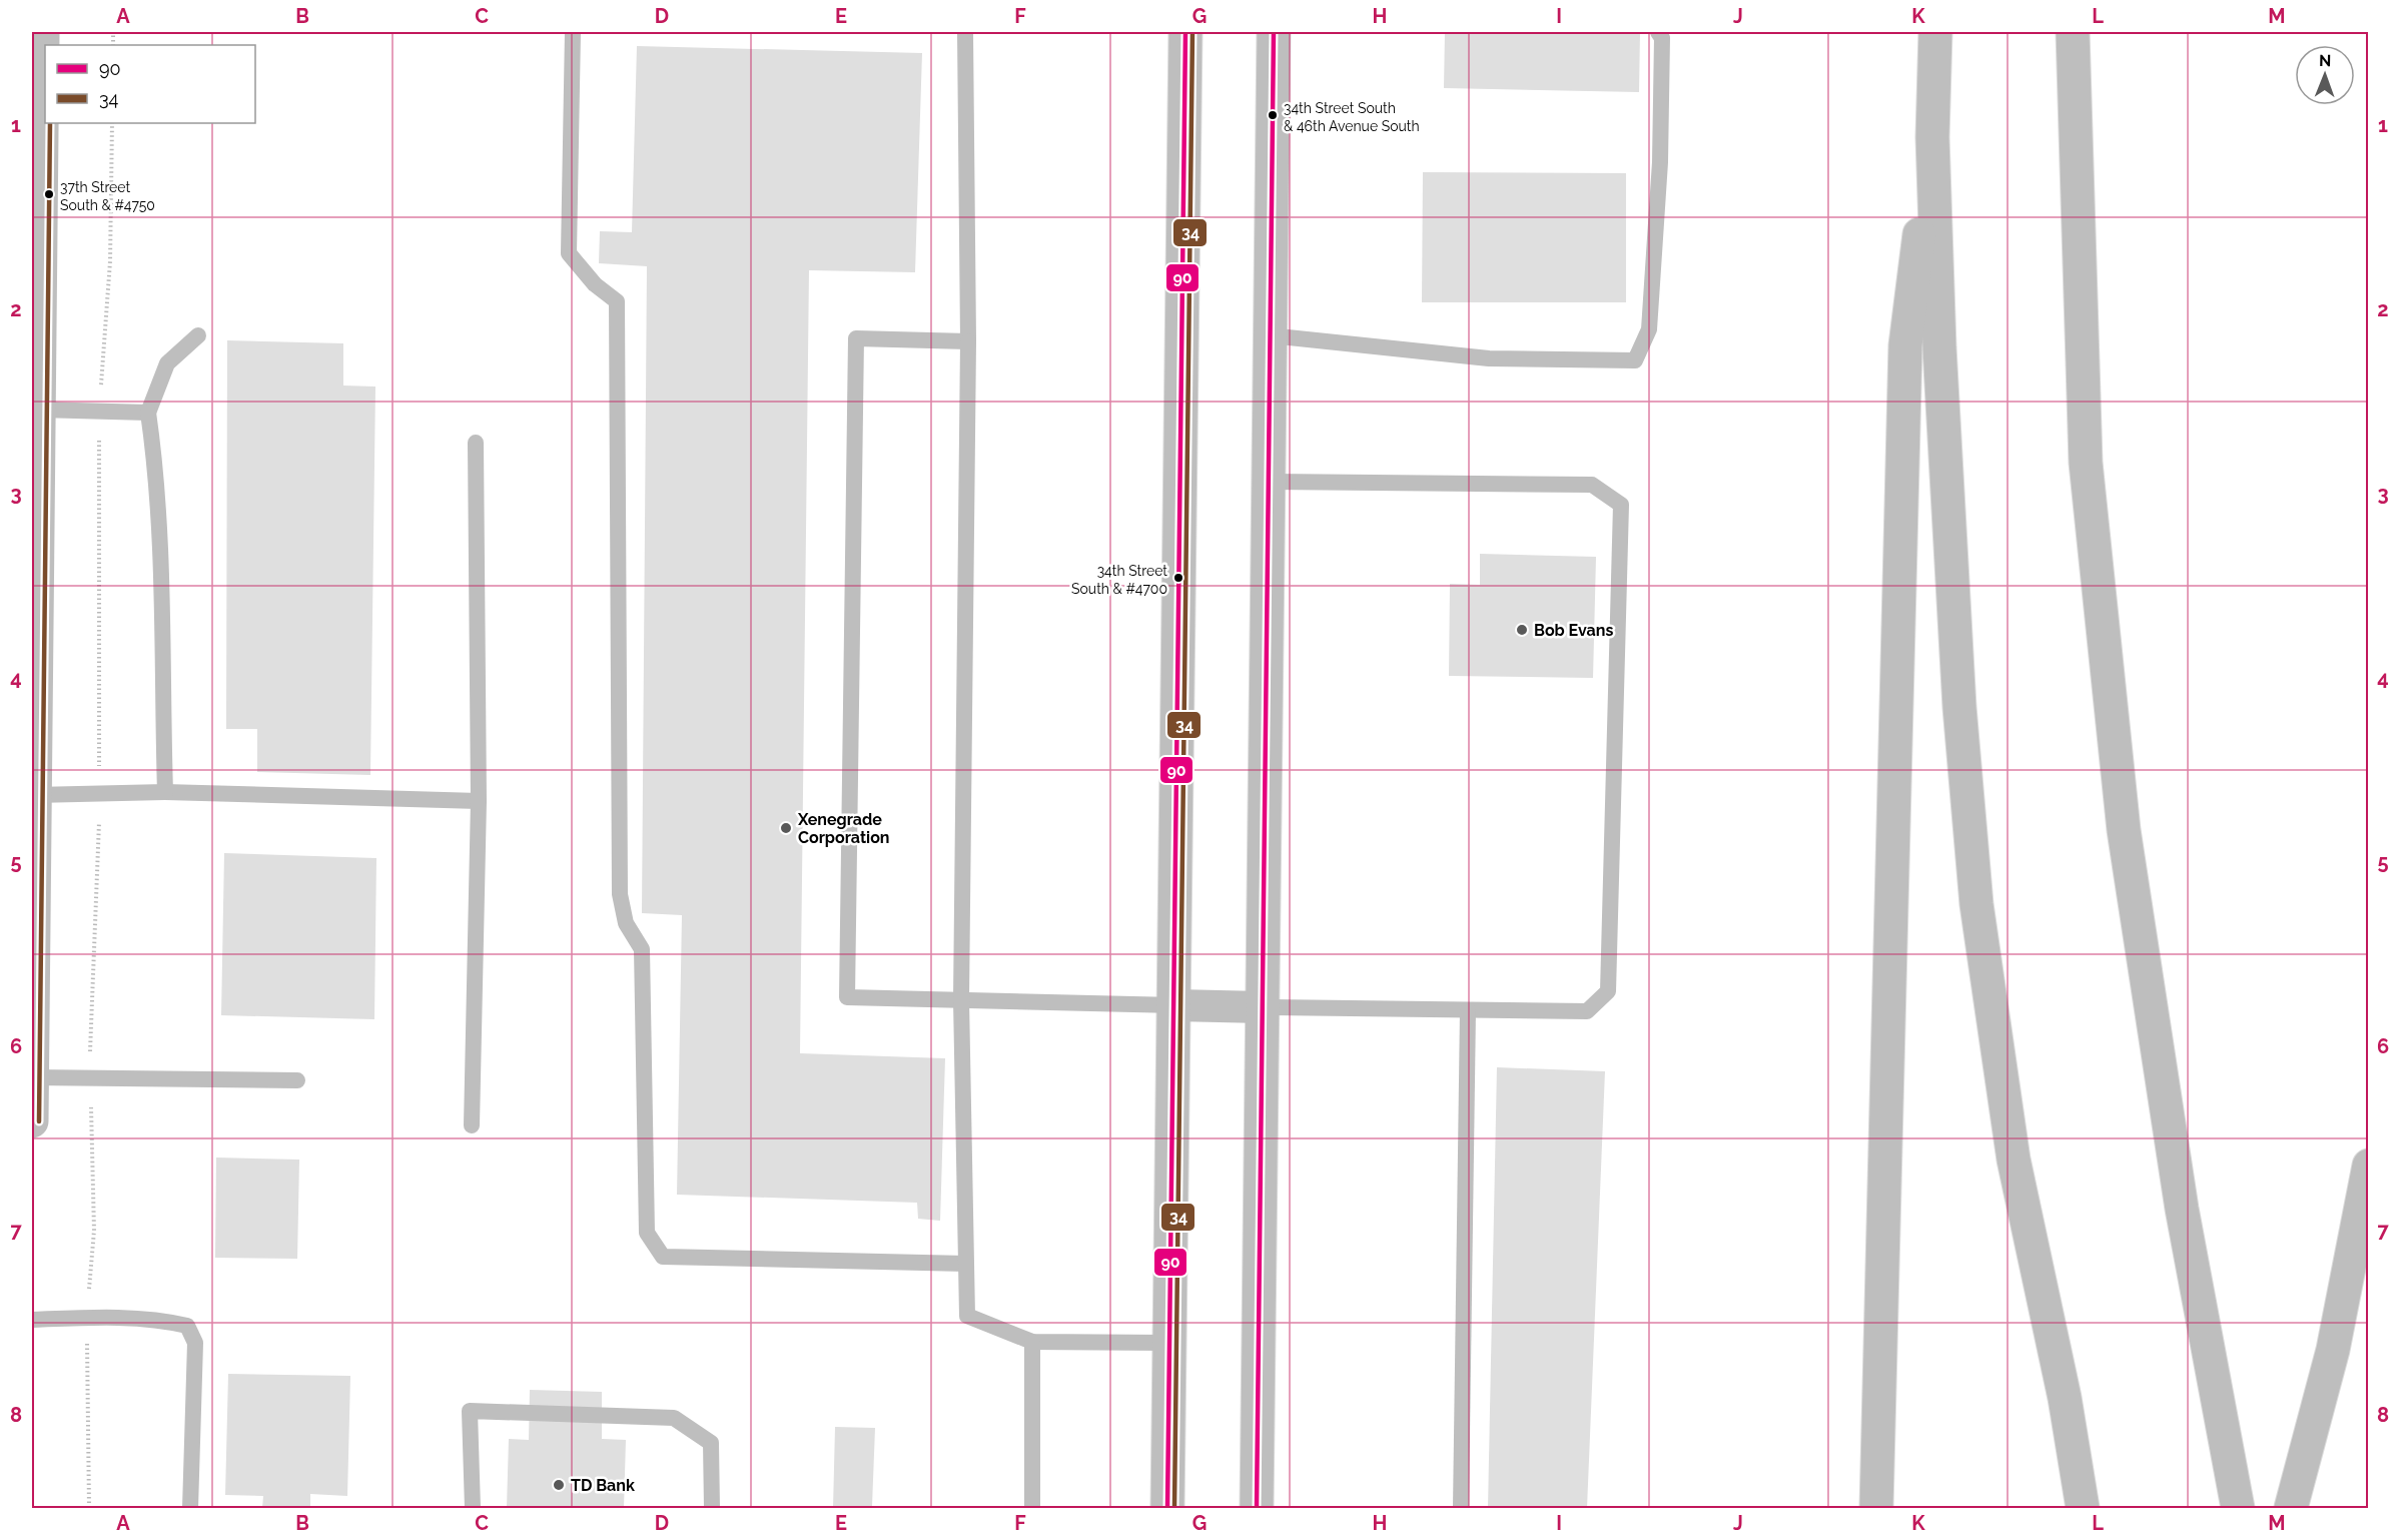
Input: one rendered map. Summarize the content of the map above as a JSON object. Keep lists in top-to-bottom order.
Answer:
{
  "places": [
    "34th Street South & 46th Avenue South",
    "37th Street South & #4750",
    "34th Street South & #4700",
    "Bob Evans",
    "Xenegrade Corporation",
    "TD Bank"
  ],
  "lines": ["transit line 90", "transit line 34"],
  "legend": ["90", "34"],
  "north": "top",
  "grid": {
    "columns": [
      "A",
      "B",
      "C",
      "D",
      "E",
      "F",
      "G",
      "H",
      "I",
      "J",
      "K",
      "L",
      "M"
    ],
    "rows": [
      "1",
      "2",
      "3",
      "4",
      "5",
      "6",
      "7",
      "8"
    ]
  }
}
